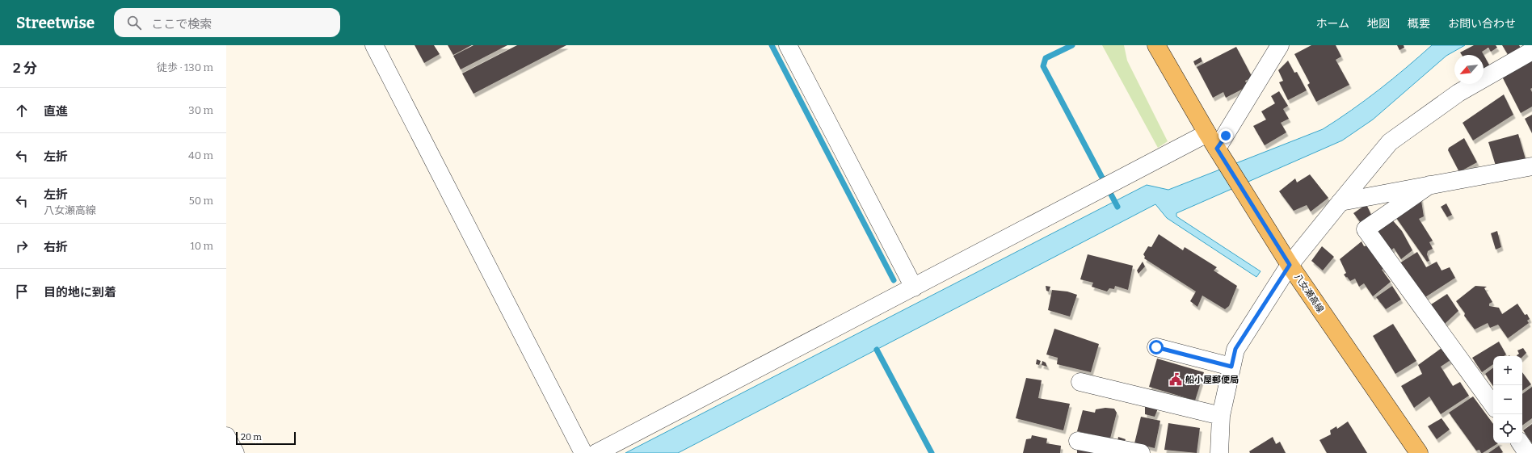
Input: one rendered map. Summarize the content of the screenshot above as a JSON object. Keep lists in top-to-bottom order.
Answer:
{
  "streets": {
    "main road": ["八女瀬高線"]
  },
  "places": {
    "public building": ["船小屋郵便局"]
  },
  "scale_bar": "20 m",
  "north": "bottom left",
  "page": {
    "header": "Streetwise",
    "search": "ここで検索",
    "nav": [
      "ホーム",
      "地図",
      "概要",
      "お問い合わせ"
    ],
    "heading": ["2 分", "徒歩 · 130 m"],
    "list": [
      ["直進", "30 m"],
      ["左折", "40 m"],
      ["左折", "八女瀬高線", "50 m"],
      ["右折", "10 m"],
      "目的地に到着"
    ],
    "map_buttons": ["+", "−"],
    "scale": "20 m"
  }
}
